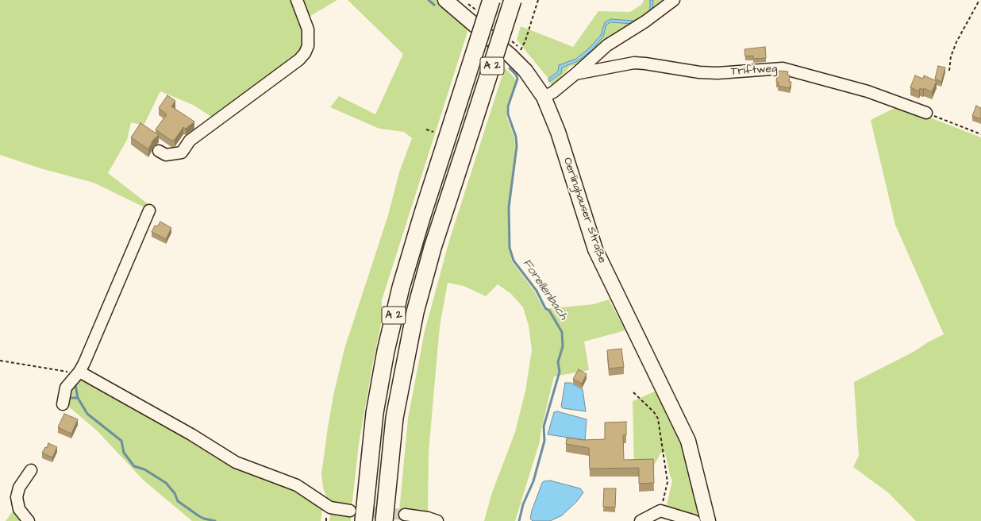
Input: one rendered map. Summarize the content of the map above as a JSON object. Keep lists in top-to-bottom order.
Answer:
{
  "streets": {
    "highway": ["A 2"],
    "main road": ["Oerlinghauser Straße"],
    "street": ["Triftweg"]
  },
  "crossings": [
    ["Triftweg", "Oerlinghauser Straße"]
  ],
  "water": ["Forellenbach"]
}
